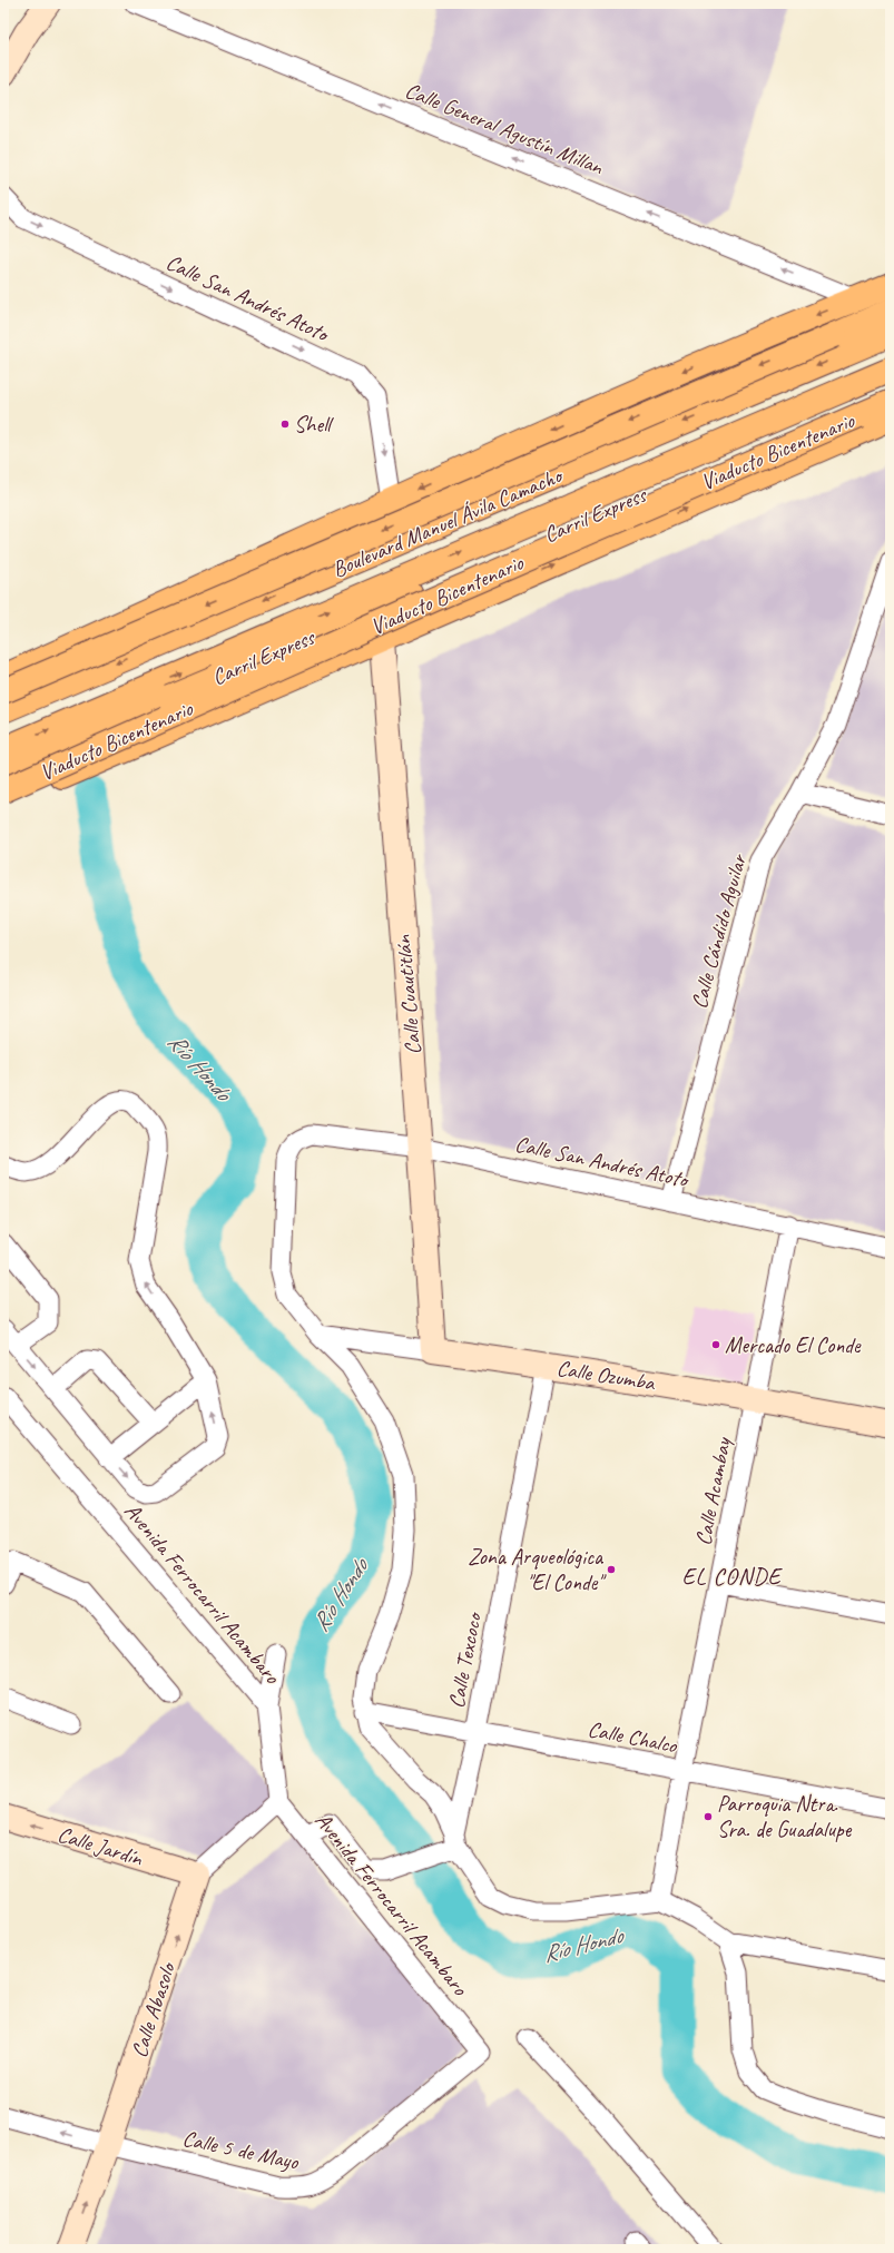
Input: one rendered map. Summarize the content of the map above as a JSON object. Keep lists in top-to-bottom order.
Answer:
{
  "streets": {
    "main road": ["Viaducto Bicentenario", "Carril Express", "Boulevard Manuel Ávila Camacho"],
    "street": [
      "Calle General Agustín Millan",
      "Calle San Andrés Atoto",
      "Calle Cándido Aguilar",
      "Calle Cuautitlán",
      "Calle Ozumba",
      "Calle Acambay",
      "Avenida Ferrocarril Acambaro",
      "Calle Texcoco",
      "Calle Chalco",
      "Calle Jardín",
      "Calle Abasolo",
      "Calle 5 de Mayo"
    ]
  },
  "crossings": [
    ["Calle San Andrés Atoto", "Calle Cándido Aguilar"],
    ["Calle San Andrés Atoto", "Calle Cuautitlán"],
    ["Calle San Andrés Atoto", "Calle Ozumba"],
    ["Calle San Andrés Atoto", "Calle Acambay"],
    ["Calle Cuautitlán", "Calle Ozumba"],
    ["Calle Ozumba", "Calle Acambay"],
    ["Calle Ozumba", "Calle Texcoco"],
    ["Calle Acambay", "Calle Chalco"],
    ["Avenida Ferrocarril Acambaro", "Calle Abasolo"],
    ["Avenida Ferrocarril Acambaro", "Calle 5 de Mayo"],
    ["Calle Texcoco", "Calle Chalco"],
    ["Calle Jardín", "Calle Abasolo"],
    ["Calle Abasolo", "Calle 5 de Mayo"]
  ],
  "one_way": [
    "Calle General Agustín Millan",
    "Calle San Andrés Atoto",
    "Calle Jardín",
    "Calle Abasolo"
  ],
  "districts": ["EL CONDE"],
  "water": ["Río Hondo"],
  "places": [
    "Shell",
    "Mercado El Conde",
    "Zona Arqueológica \"El Conde\"",
    "Parroquia Ntra. Sra. de Guadalupe"
  ]
}
